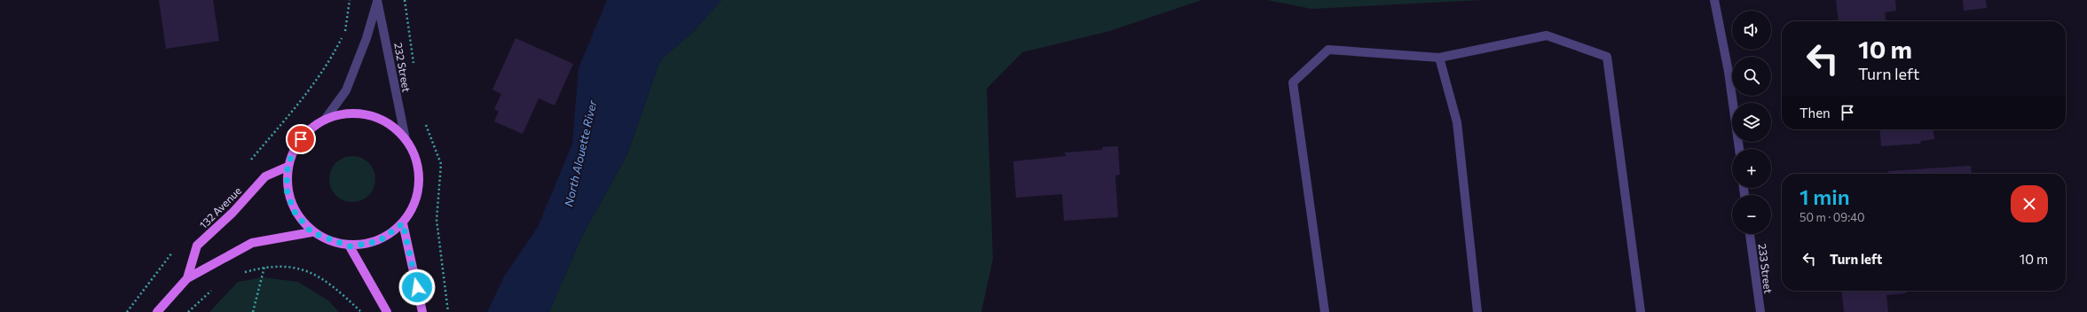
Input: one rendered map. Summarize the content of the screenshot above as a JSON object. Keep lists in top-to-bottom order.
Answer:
{
  "streets": {
    "main road": ["132 Avenue"],
    "street": ["232 Street", "233 Street"]
  },
  "water": ["North Alouette River"],
  "page": {
    "map_buttons": ["+", "−"],
    "turn": ["10 m", "Turn left"],
    "then": "Then",
    "heading": ["1 min", "50 m · 09:40"],
    "list": [
      {
        "name": "Turn left",
        "value": "10 m"
      }
    ]
  }
}
